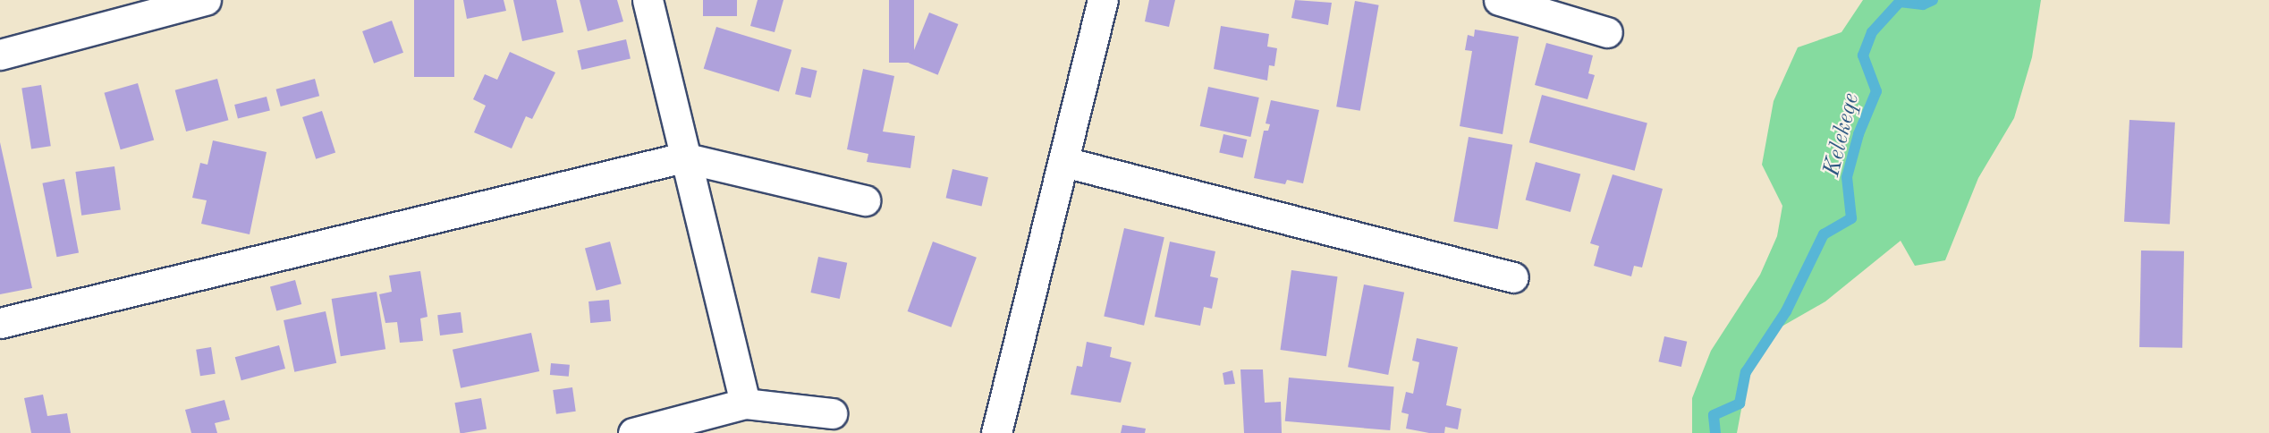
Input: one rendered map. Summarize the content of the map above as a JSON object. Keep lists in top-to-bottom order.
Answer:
{
  "water": ["Kelekeqe"]
}
